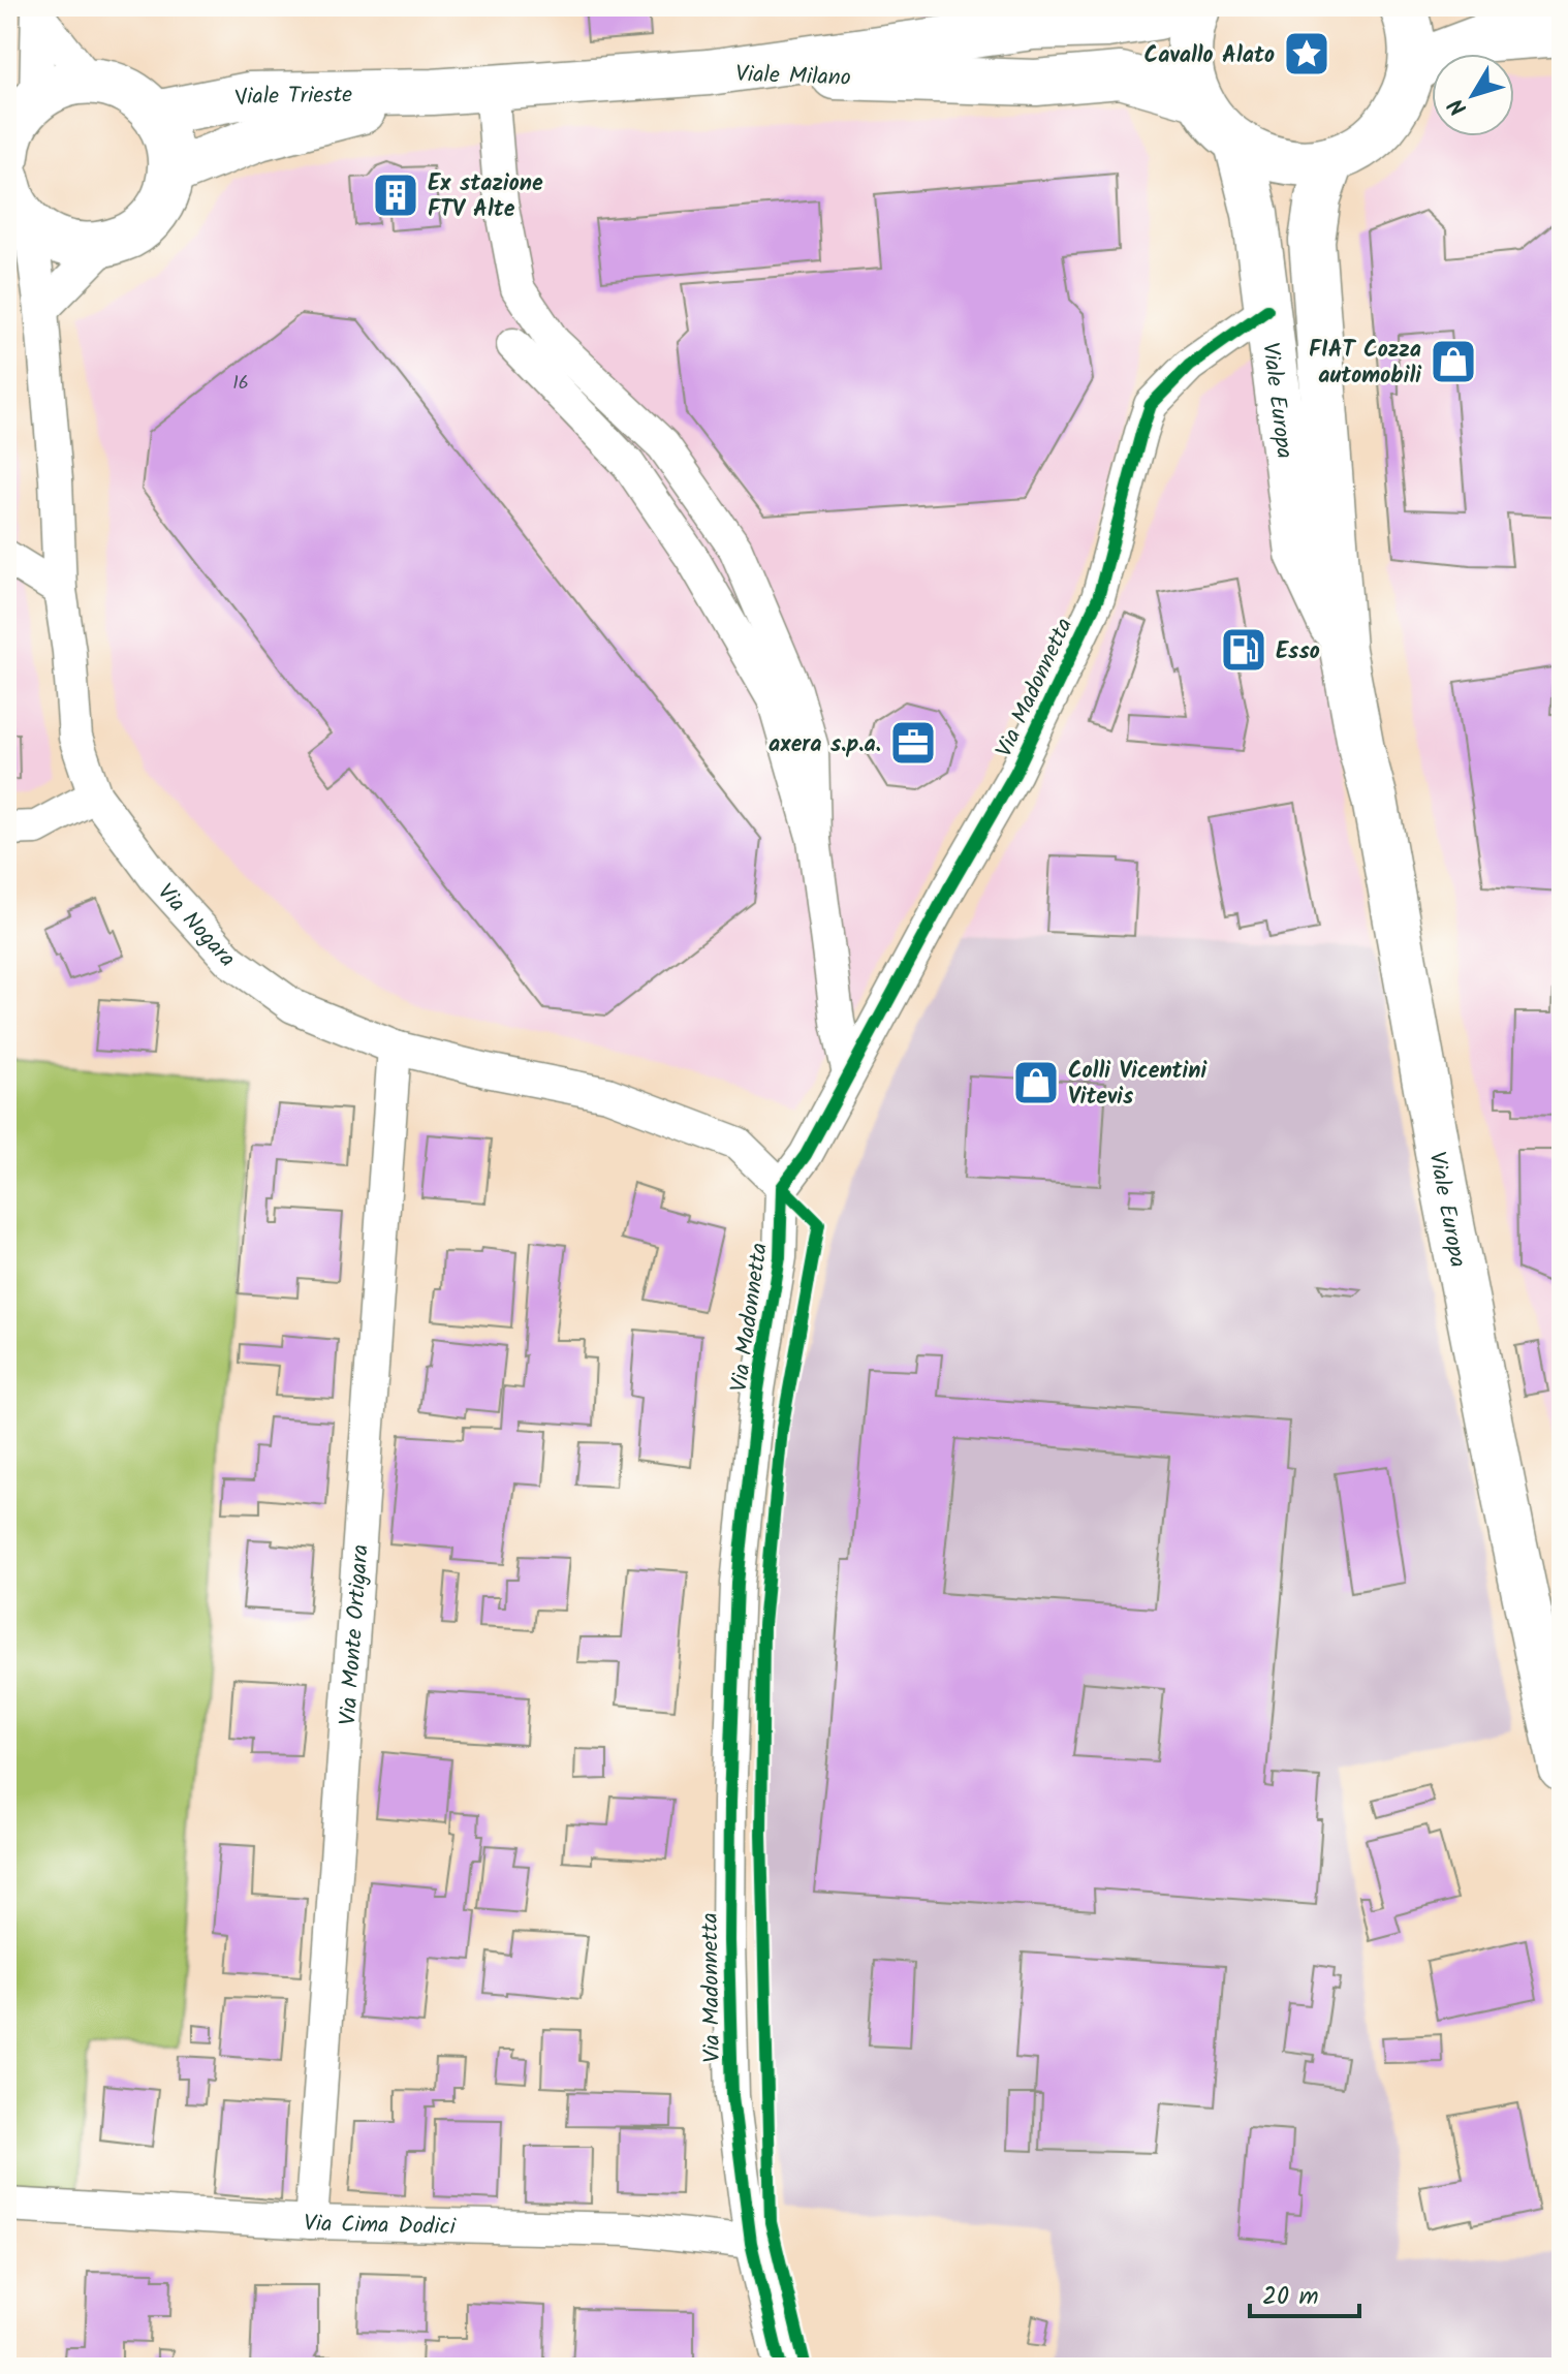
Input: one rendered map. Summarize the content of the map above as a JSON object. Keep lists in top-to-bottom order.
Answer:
{
  "streets": {
    "main road": ["Viale Milano", "Viale Trieste", "Viale Europa"],
    "street": [
      "Via Madonnetta",
      "Via Nogara",
      "Via Monte Ortigara",
      "Via Cima Dodici"
    ]
  },
  "crossings": [
    ["Viale Milano", "Viale Trieste"],
    ["Viale Europa", "Via Madonnetta"],
    ["Via Madonnetta", "Via Nogara"],
    ["Via Madonnetta", "Via Cima Dodici"],
    ["Via Nogara", "Via Monte Ortigara"],
    ["Via Monte Ortigara", "Via Cima Dodici"]
  ],
  "places": {
    "place": ["Cavallo Alato"],
    "building": ["Ex stazione FTV Alte"],
    "shop": ["FIAT Cozza automobili", "Colli Vicentini Vitevis"],
    "fuel station": ["Esso"],
    "office": ["axera s.p.a."]
  },
  "house_numbers": ["16"],
  "scale_bar": "20 m",
  "north": "bottom left"
}
